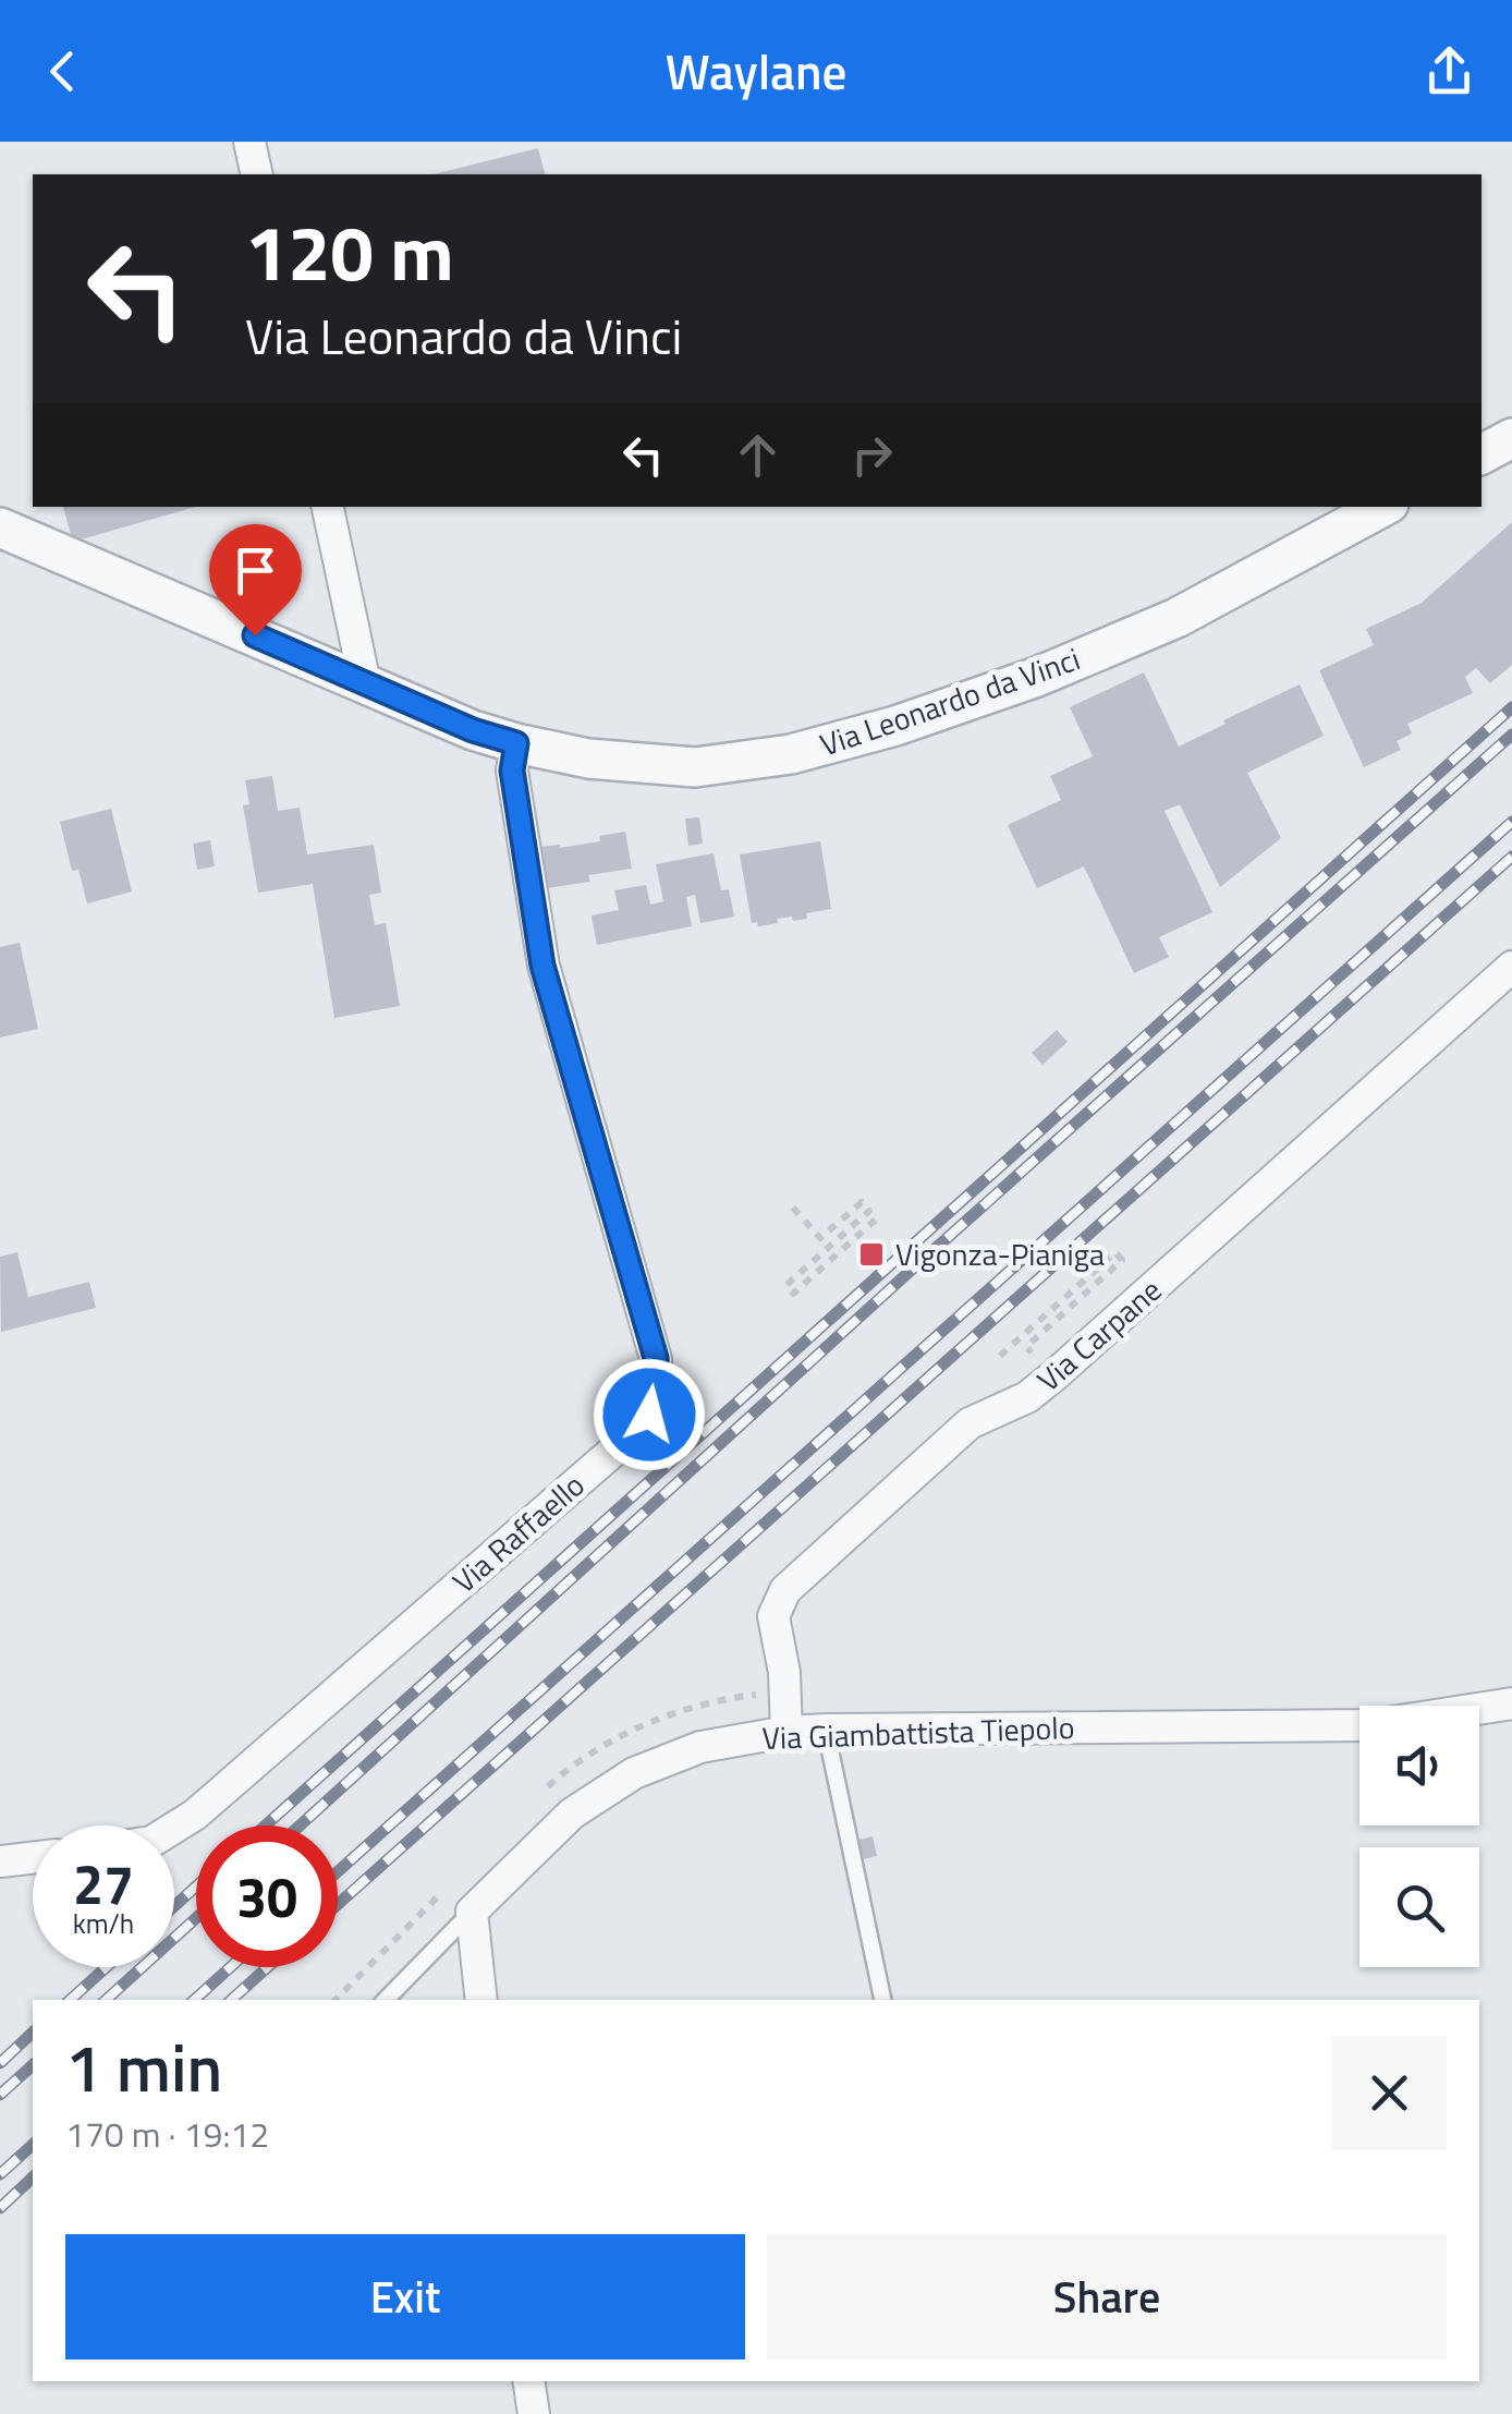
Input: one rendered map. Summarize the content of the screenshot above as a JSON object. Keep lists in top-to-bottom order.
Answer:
{
  "streets": {
    "street": [
      "Via Leonardo da Vinci",
      "Via Carpane",
      "Via Raffaello",
      "Via Giambattista Tiepolo"
    ]
  },
  "crossings": [
    ["Via Leonardo da Vinci", "Via Raffaello"],
    ["Via Carpane", "Via Giambattista Tiepolo"]
  ],
  "places": {
    "transit": ["Vigonza-Pianiga"]
  },
  "page": {
    "header": "Waylane",
    "turn": ["120 m", "Via Leonardo da Vinci"],
    "speed": "27 km/h",
    "limit": "30",
    "heading": ["1 min", "170 m · 19:12"],
    "buttons": ["Exit", "Share"]
  }
}
